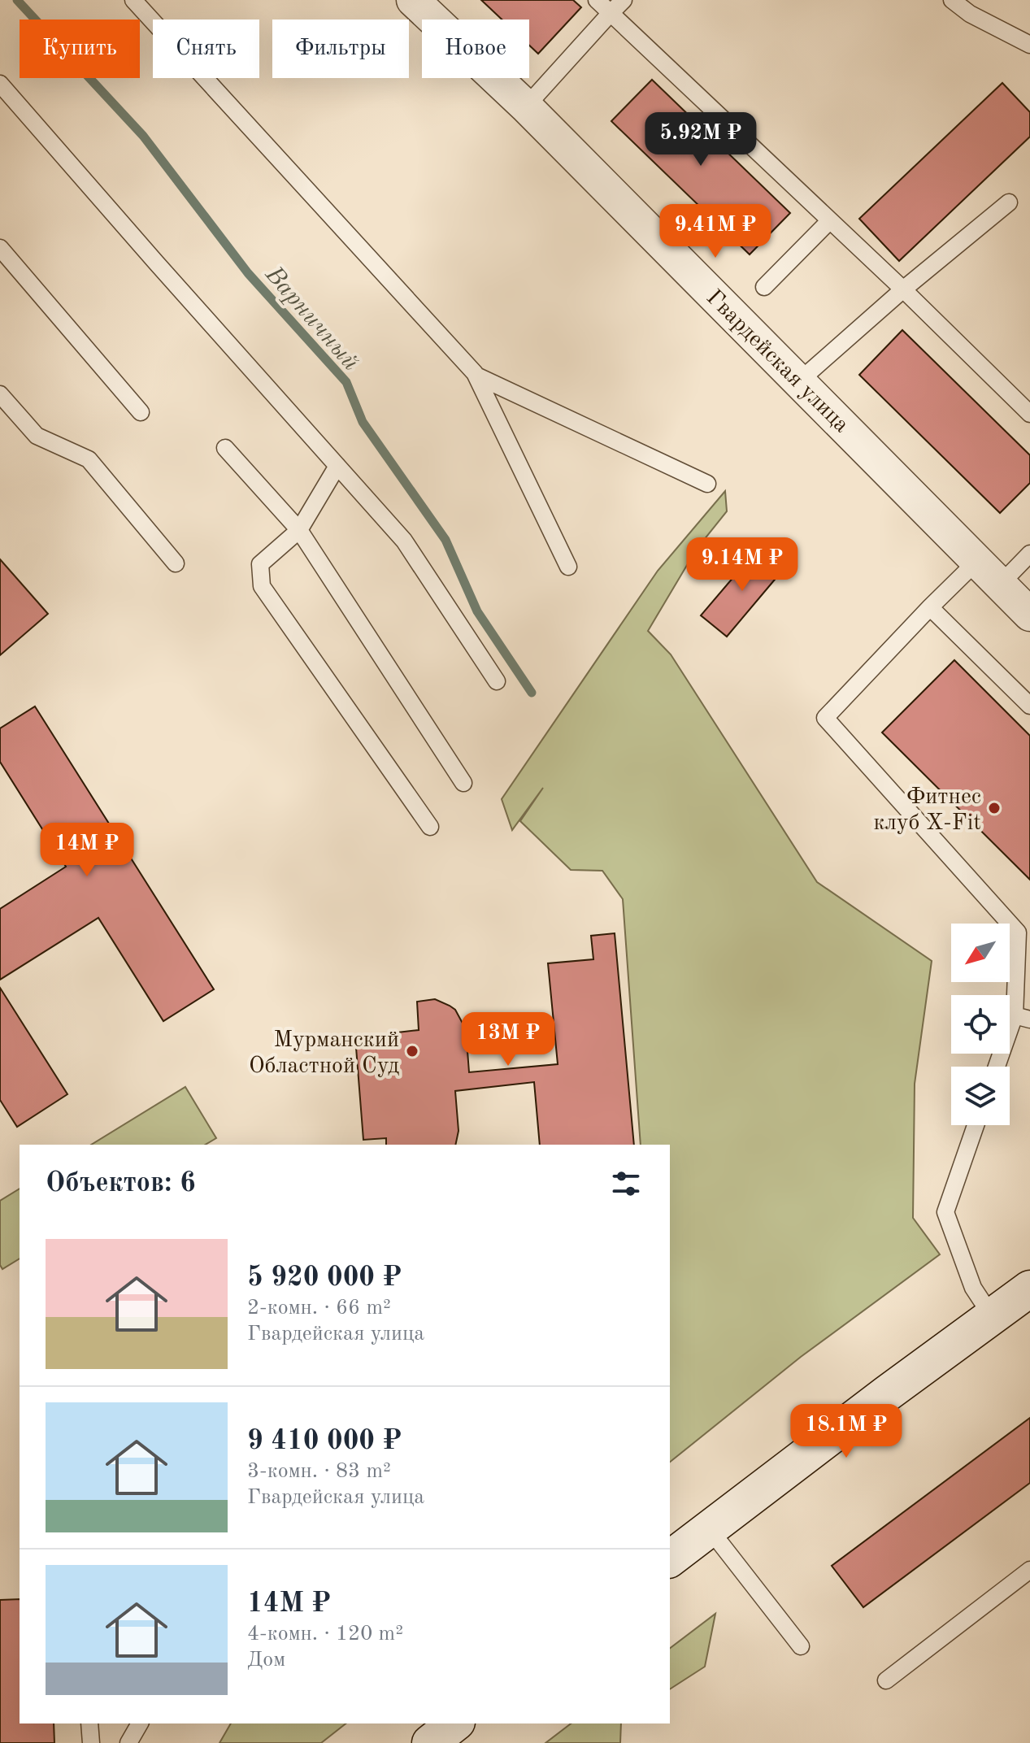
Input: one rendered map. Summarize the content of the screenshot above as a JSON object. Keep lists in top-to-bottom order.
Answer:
{
  "streets": {
    "street": ["Гвардейская улица"]
  },
  "water": ["Варничный"],
  "places": ["Фитнес клуб X-Fit", "Мурманский Областной Суд"],
  "north": "bottom left",
  "page": {
    "chip": [
      "Купить",
      "Снять",
      "Фильтры",
      "Новое"
    ],
    "price": [
      "5.92M ₽",
      "9.41M ₽",
      "9.14M ₽",
      "14M ₽",
      "13M ₽",
      "18.1M ₽"
    ],
    "heading": "Объектов: 6",
    "list": [
      {
        "name": "5 920 000 ₽",
        "note": "2-комн. · 66 m² · Гвардейская улица"
      },
      {
        "name": "9 410 000 ₽",
        "note": "3-комн. · 83 m² · Гвардейская улица"
      },
      {
        "name": "14M ₽",
        "note": "4-комн. · 120 m² · Дом"
      }
    ]
  }
}
